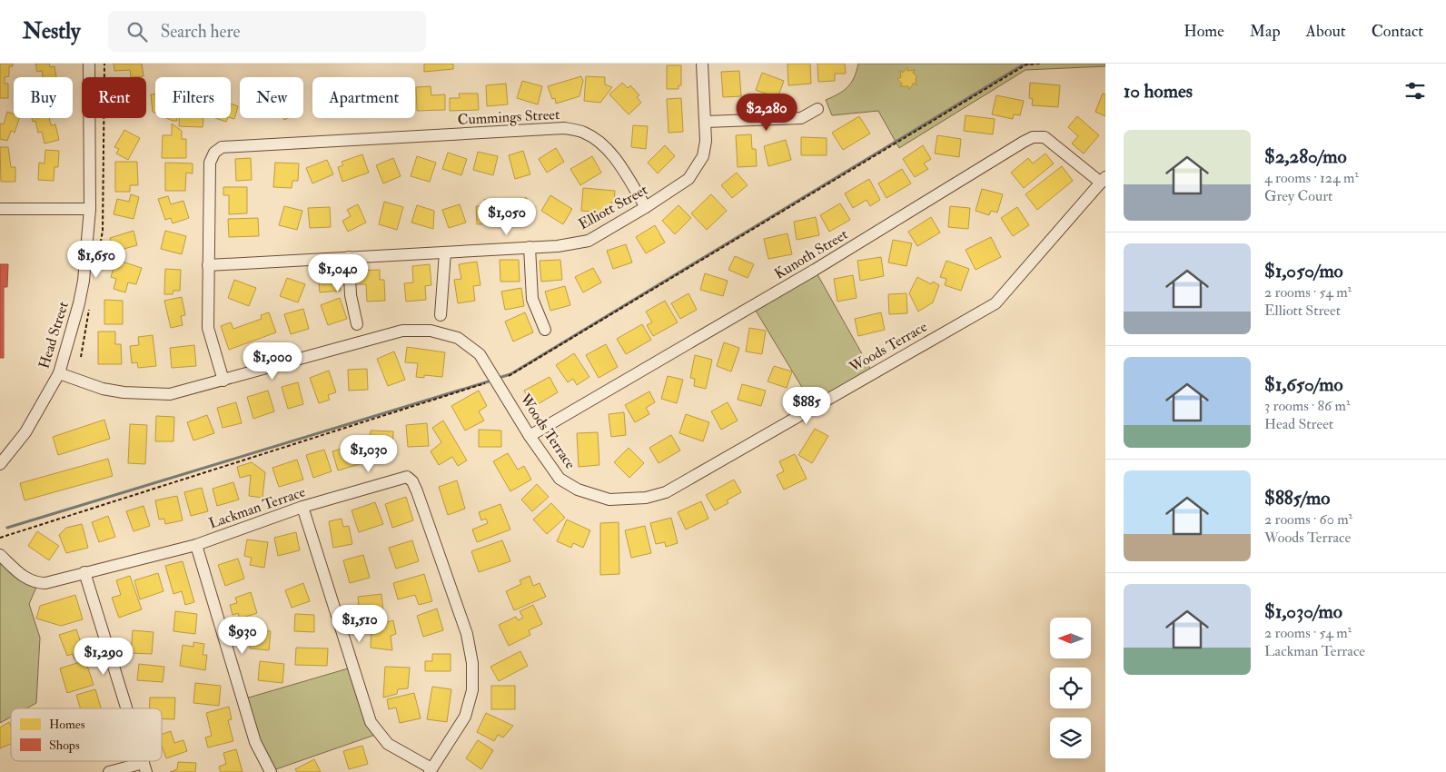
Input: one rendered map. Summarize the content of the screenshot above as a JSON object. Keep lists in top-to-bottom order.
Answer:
{
  "streets": {
    "street": [
      "Cummings Street",
      "Elliott Street",
      "Kunoth Street",
      "Head Street",
      "Woods Terrace",
      "Lackman Terrace"
    ]
  },
  "crossings": [
    ["Cummings Street", "Elliott Street"],
    ["Cummings Street", "Woods Terrace"],
    ["Kunoth Street", "Woods Terrace"],
    ["Head Street", "Woods Terrace"]
  ],
  "legend": ["Homes", "Shops"],
  "north": "left",
  "page": {
    "header": "Nestly",
    "search": "Search here",
    "nav": [
      "Home",
      "Map",
      "About",
      "Contact"
    ],
    "heading": "10 homes",
    "chip": [
      "Buy",
      "Rent",
      "Filters",
      "New",
      "Apartment"
    ],
    "price": [
      "$2,280",
      "$1,050",
      "$1,650",
      "$1,040",
      "$1,000",
      "$885",
      "$1,030",
      "$1,510",
      "$930",
      "$1,290"
    ],
    "list": [
      {
        "name": "$2,280/mo",
        "note": "4 rooms · 124 m² · Grey Court"
      },
      {
        "name": "$1,050/mo",
        "note": "2 rooms · 54 m² · Elliott Street"
      },
      {
        "name": "$1,650/mo",
        "note": "3 rooms · 86 m² · Head Street"
      },
      {
        "name": "$885/mo",
        "note": "2 rooms · 60 m² · Woods Terrace"
      },
      {
        "name": "$1,030/mo",
        "note": "2 rooms · 54 m² · Lackman Terrace"
      }
    ]
  }
}
